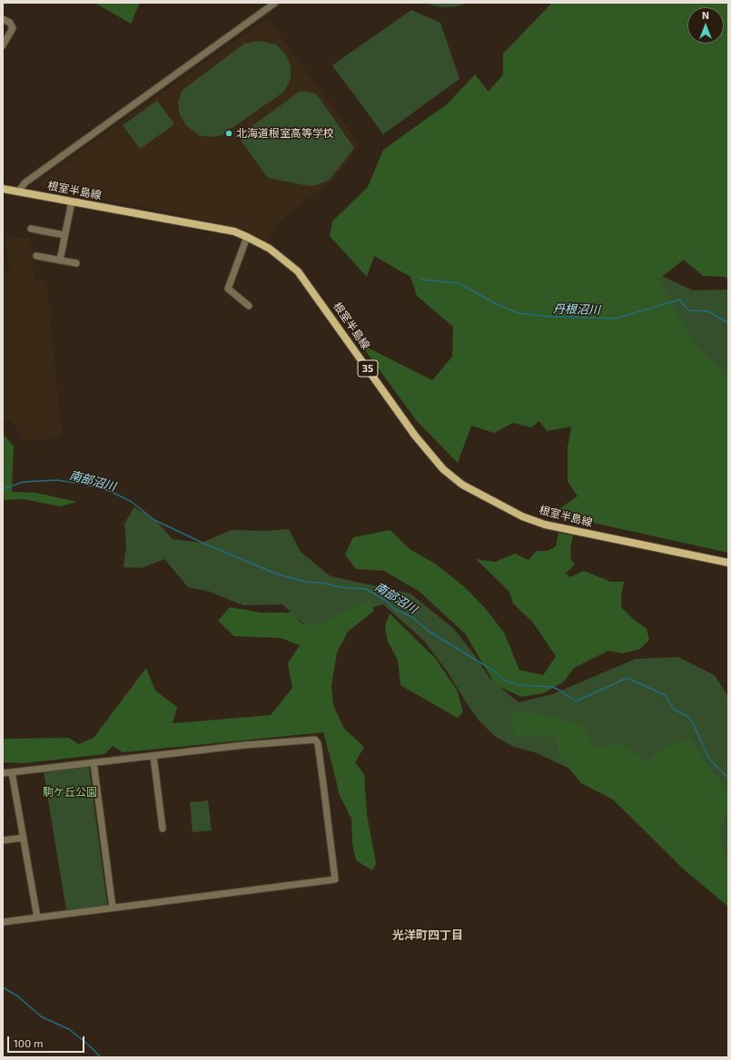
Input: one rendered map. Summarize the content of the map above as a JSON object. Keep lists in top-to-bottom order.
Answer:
{
  "streets": {
    "main road": ["根室半島線", "35"]
  },
  "districts": ["光洋町四丁目"],
  "water": ["丹根沼川", "南部沼川"],
  "parks": ["駒ケ丘公園"],
  "places": ["北海道根室高等学校"],
  "scale_bar": "100 m",
  "north": "top"
}
